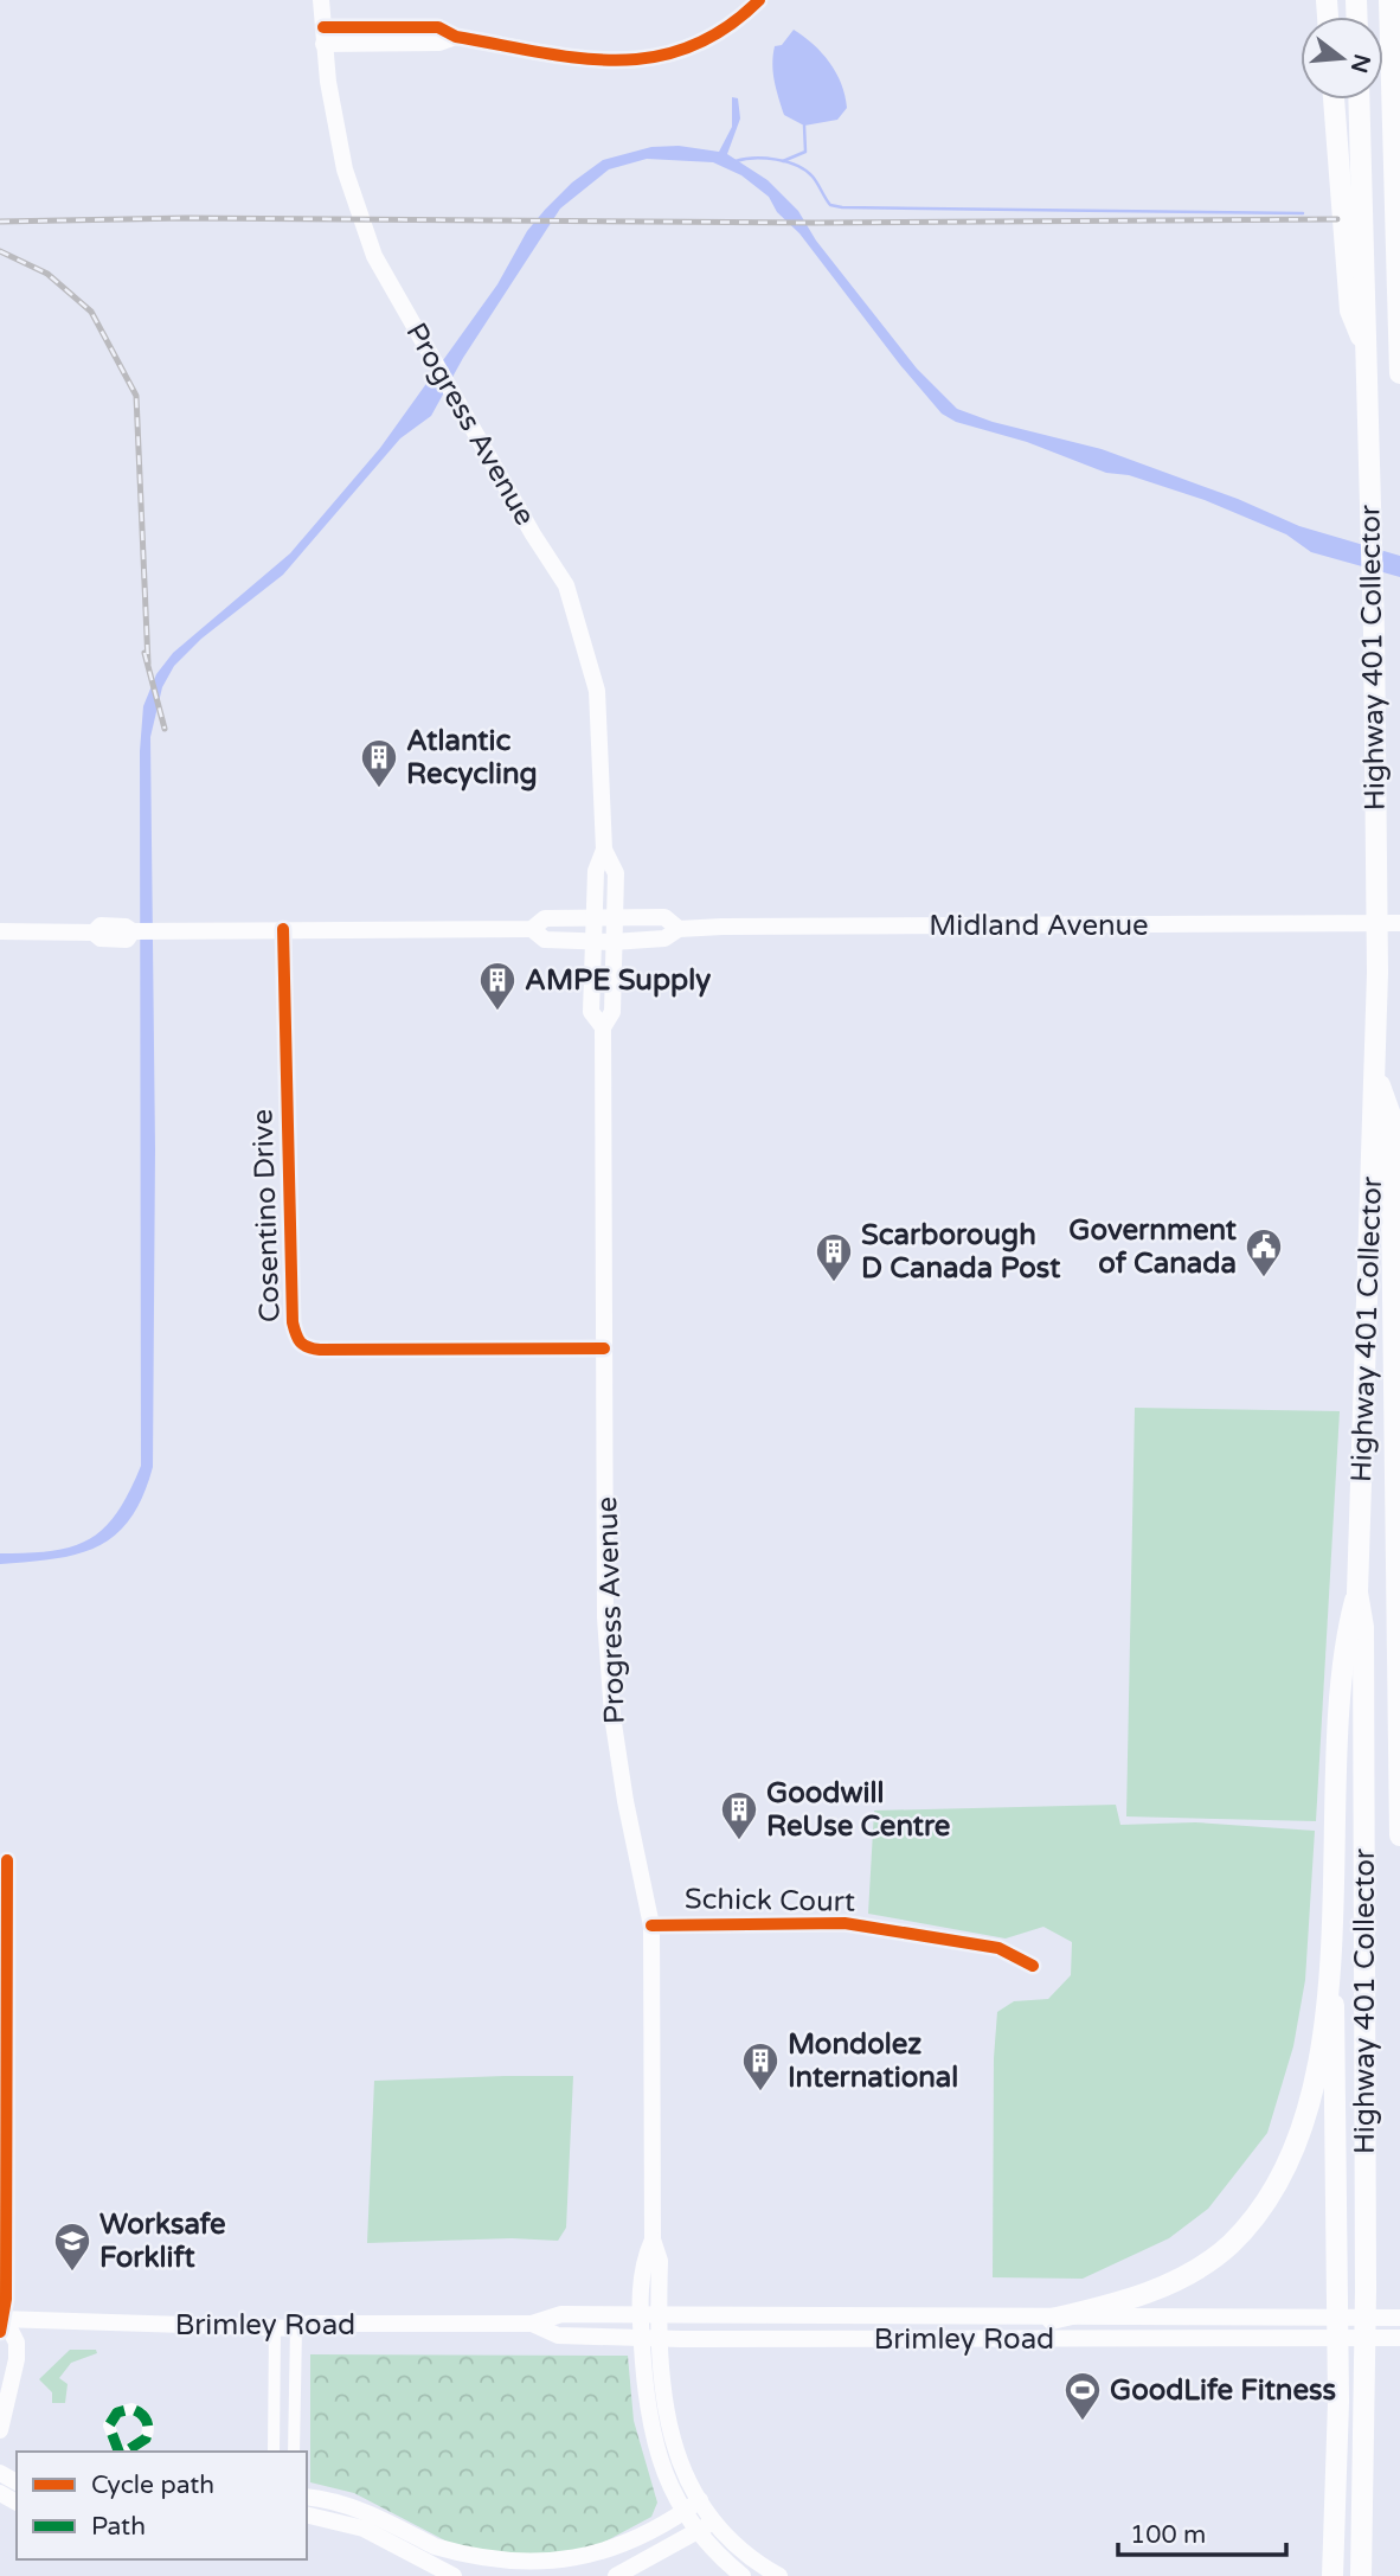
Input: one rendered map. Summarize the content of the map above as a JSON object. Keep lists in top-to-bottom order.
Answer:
{
  "streets": {
    "highway": ["Highway 401 Collector"],
    "main road": ["Progress Avenue", "Midland Avenue", "Brimley Road"],
    "street": ["Cosentino Drive", "Schick Court"]
  },
  "crossings": [
    ["Progress Avenue", "Midland Avenue"],
    ["Progress Avenue", "Cosentino Drive"],
    ["Progress Avenue", "Schick Court"],
    ["Progress Avenue", "Brimley Road"],
    ["Midland Avenue", "Cosentino Drive"]
  ],
  "places": {
    "building": [
      "Atlantic Recycling",
      "AMPE Supply",
      "Scarborough D Canada Post",
      "Goodwill ReUse Centre",
      "Mondolez International"
    ],
    "public building": ["Government of Canada"],
    "school or university": ["Worksafe Forklift"],
    "sports": ["GoodLife Fitness"]
  },
  "legend": ["Cycle path", "Path"],
  "scale_bar": "100 m",
  "north": "right"
}
